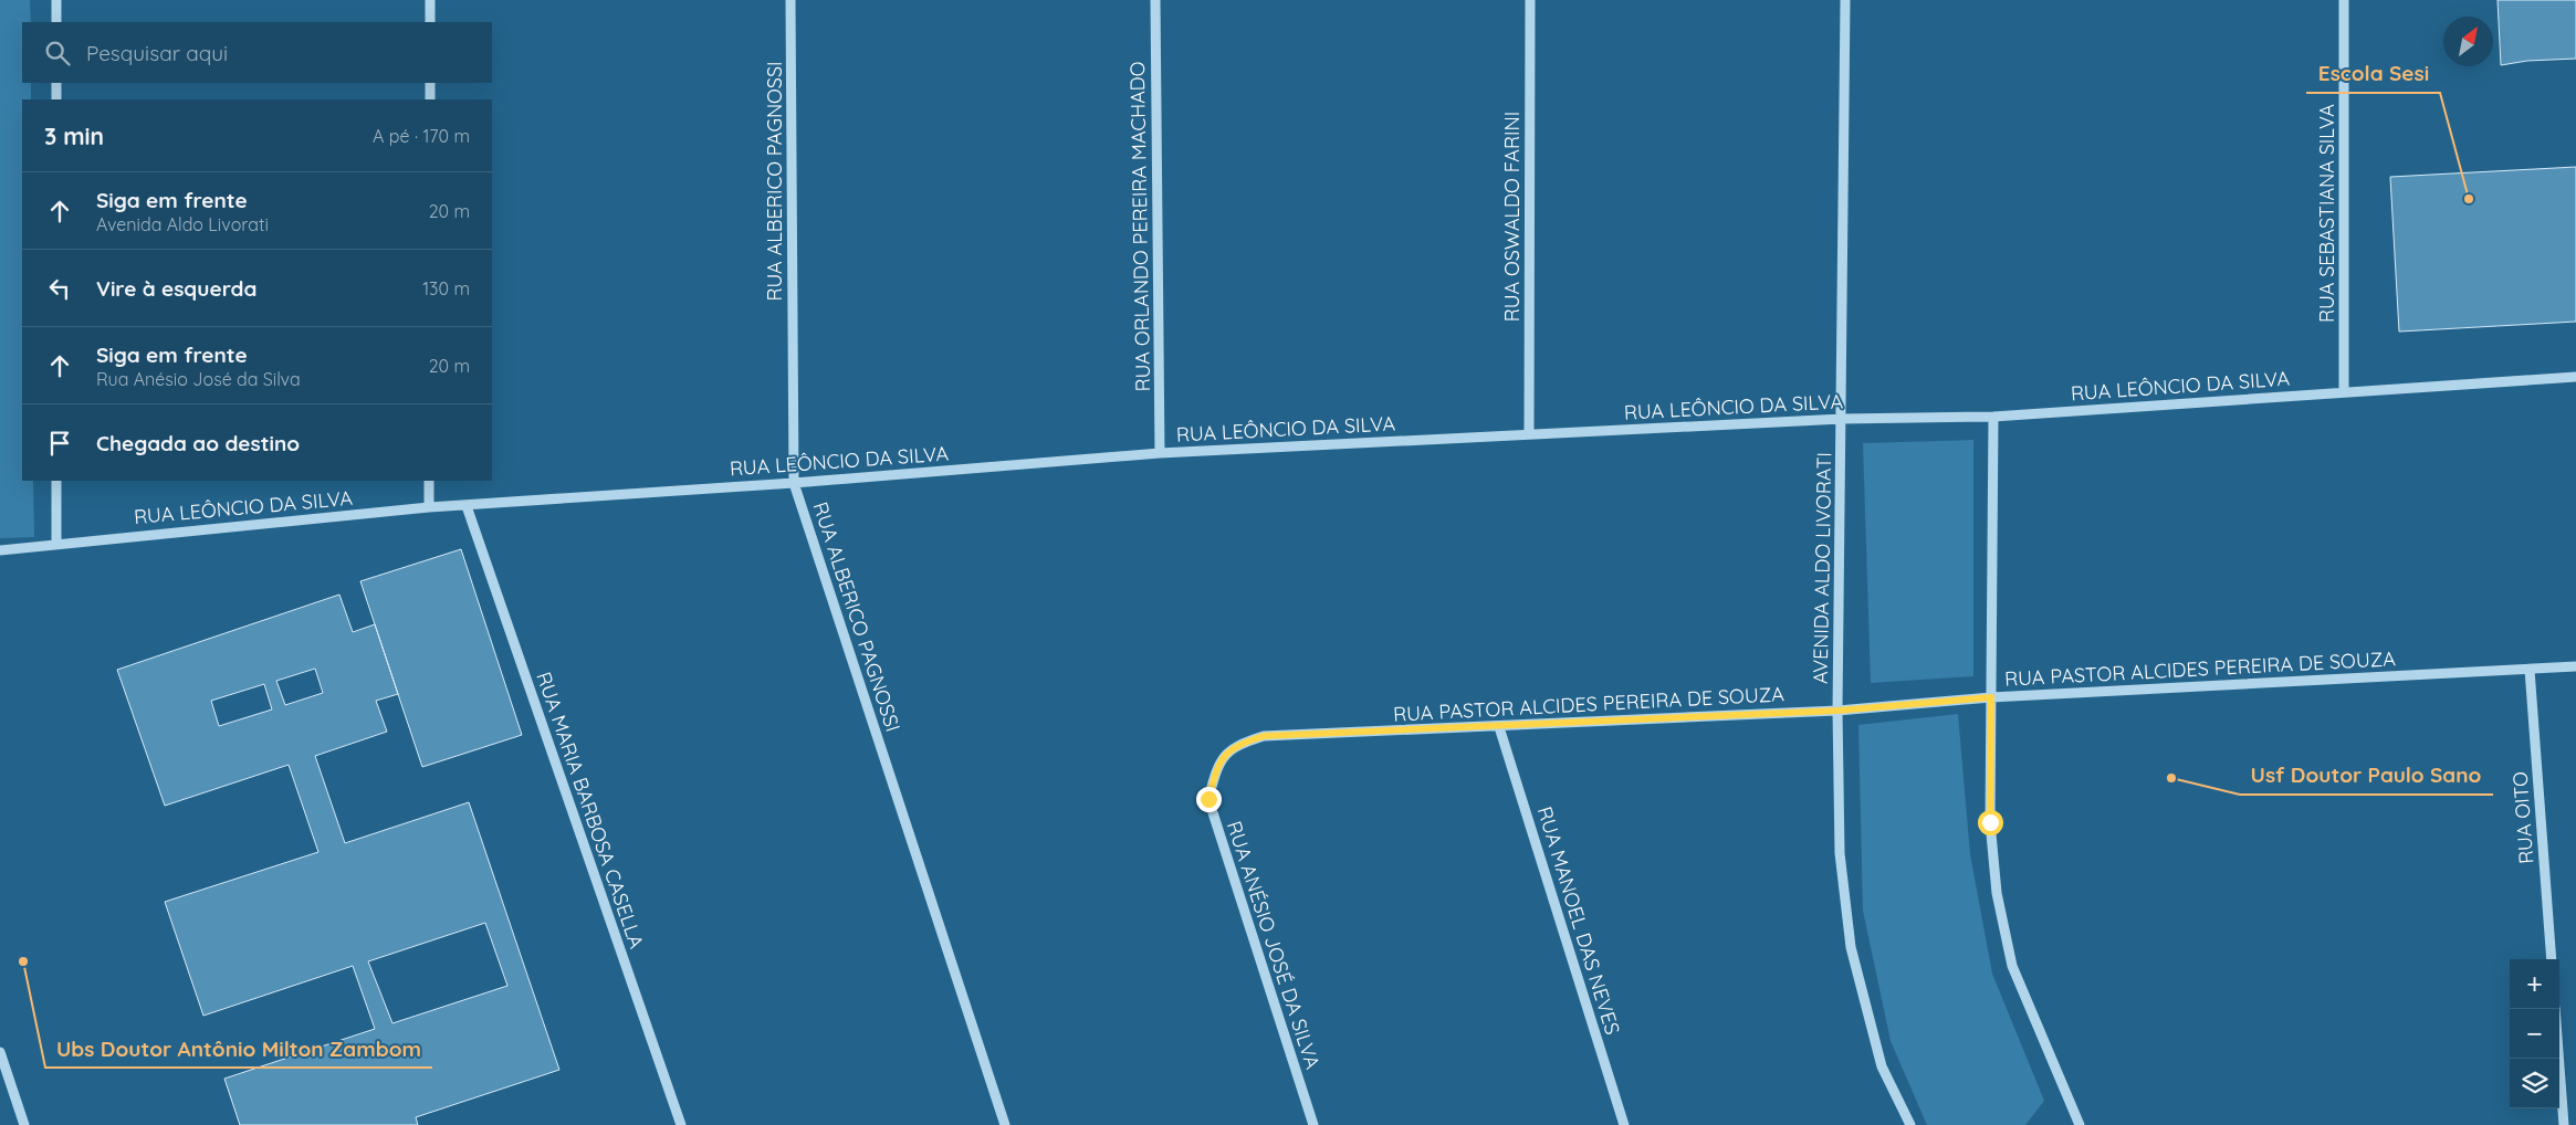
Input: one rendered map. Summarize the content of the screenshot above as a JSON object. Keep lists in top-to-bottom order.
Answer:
{
  "streets": {
    "street": [
      "RUA ALBERICO PAGNOSSI",
      "RUA SEBASTIANA SILVA",
      "RUA OSWALDO FARINI",
      "RUA ORLANDO PEREIRA MACHADO",
      "RUA LEÔNCIO DA SILVA",
      "AVENIDA ALDO LIVORATI",
      "RUA PASTOR ALCIDES PEREIRA DE SOUZA",
      "RUA MARIA BARBOSA CASELLA",
      "RUA OITO",
      "RUA MANOEL DAS NEVES",
      "RUA ANÉSIO JOSÉ DA SILVA"
    ]
  },
  "crossings": [
    ["RUA ALBERICO PAGNOSSI", "RUA LEÔNCIO DA SILVA"],
    ["RUA SEBASTIANA SILVA", "RUA LEÔNCIO DA SILVA"],
    ["RUA OSWALDO FARINI", "RUA LEÔNCIO DA SILVA"],
    ["RUA ORLANDO PEREIRA MACHADO", "RUA LEÔNCIO DA SILVA"],
    ["RUA LEÔNCIO DA SILVA", "AVENIDA ALDO LIVORATI"],
    ["RUA LEÔNCIO DA SILVA", "RUA MARIA BARBOSA CASELLA"],
    ["AVENIDA ALDO LIVORATI", "RUA PASTOR ALCIDES PEREIRA DE SOUZA"],
    ["RUA PASTOR ALCIDES PEREIRA DE SOUZA", "RUA OITO"],
    ["RUA PASTOR ALCIDES PEREIRA DE SOUZA", "RUA MANOEL DAS NEVES"],
    ["RUA PASTOR ALCIDES PEREIRA DE SOUZA", "RUA ANÉSIO JOSÉ DA SILVA"]
  ],
  "places": ["Escola Sesi", "Usf Doutor Paulo Sano", "Ubs Doutor Antônio Milton Zambom"],
  "north": "top right",
  "page": {
    "search": "Pesquisar aqui",
    "heading": ["3 min", "A pé · 170 m"],
    "list": [
      ["Siga em frente", "Avenida Aldo Livorati", "20 m"],
      ["Vire à esquerda", "130 m"],
      ["Siga em frente", "Rua Anésio José da Silva", "20 m"],
      "Chegada ao destino"
    ],
    "map_buttons": ["+", "−"]
  }
}
